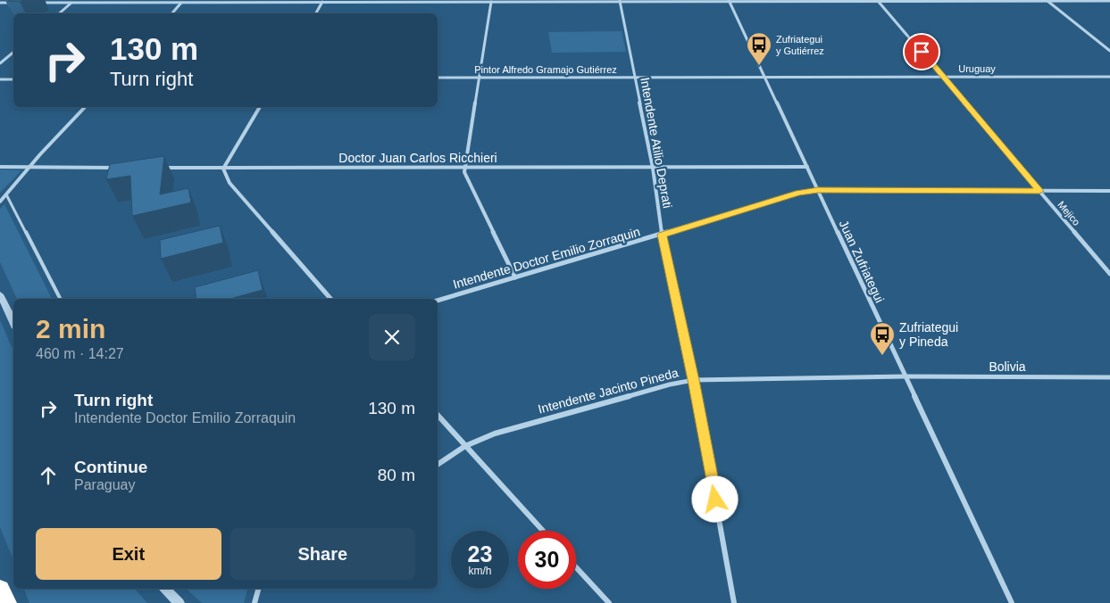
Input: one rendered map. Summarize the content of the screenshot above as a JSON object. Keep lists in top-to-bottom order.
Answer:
{
  "streets": {
    "street": [
      "Uruguay",
      "Pintor Alfredo Gramajo Gutiérrez",
      "Intendente Atilio Deprati",
      "Doctor Juan Carlos Ricchieri",
      "Mejico",
      "Intendente Doctor Emilio Zorraquin",
      "Juan Zufriategui",
      "Bolivia",
      "Intendente Jacinto Pineda"
    ]
  },
  "crossings": [
    ["Uruguay", "Pintor Alfredo Gramajo Gutiérrez"],
    ["Uruguay", "Mejico"],
    ["Uruguay", "Juan Zufriategui"],
    ["Pintor Alfredo Gramajo Gutiérrez", "Intendente Atilio Deprati"],
    ["Pintor Alfredo Gramajo Gutiérrez", "Juan Zufriategui"],
    ["Intendente Atilio Deprati", "Doctor Juan Carlos Ricchieri"],
    ["Intendente Atilio Deprati", "Intendente Doctor Emilio Zorraquin"],
    ["Intendente Atilio Deprati", "Intendente Jacinto Pineda"],
    ["Doctor Juan Carlos Ricchieri", "Juan Zufriategui"],
    ["Mejico", "Intendente Doctor Emilio Zorraquin"],
    ["Intendente Doctor Emilio Zorraquin", "Juan Zufriategui"],
    ["Juan Zufriategui", "Bolivia"],
    ["Juan Zufriategui", "Intendente Jacinto Pineda"],
    ["Bolivia", "Intendente Jacinto Pineda"]
  ],
  "places": {
    "bus stop": ["Zufriategui y Gutiérrez", "Zufriategui y Pineda"]
  },
  "page": {
    "turn": ["130 m", "Turn right"],
    "heading": ["2 min", "460 m · 14:27"],
    "list": [
      {
        "name": "Turn right",
        "note": "Intendente Doctor Emilio Zorraquin",
        "value": "130 m"
      },
      {
        "name": "Continue",
        "note": "Paraguay",
        "value": "80 m"
      }
    ],
    "buttons": ["Exit", "Share"],
    "speed": "23 km/h",
    "limit": "30"
  }
}
